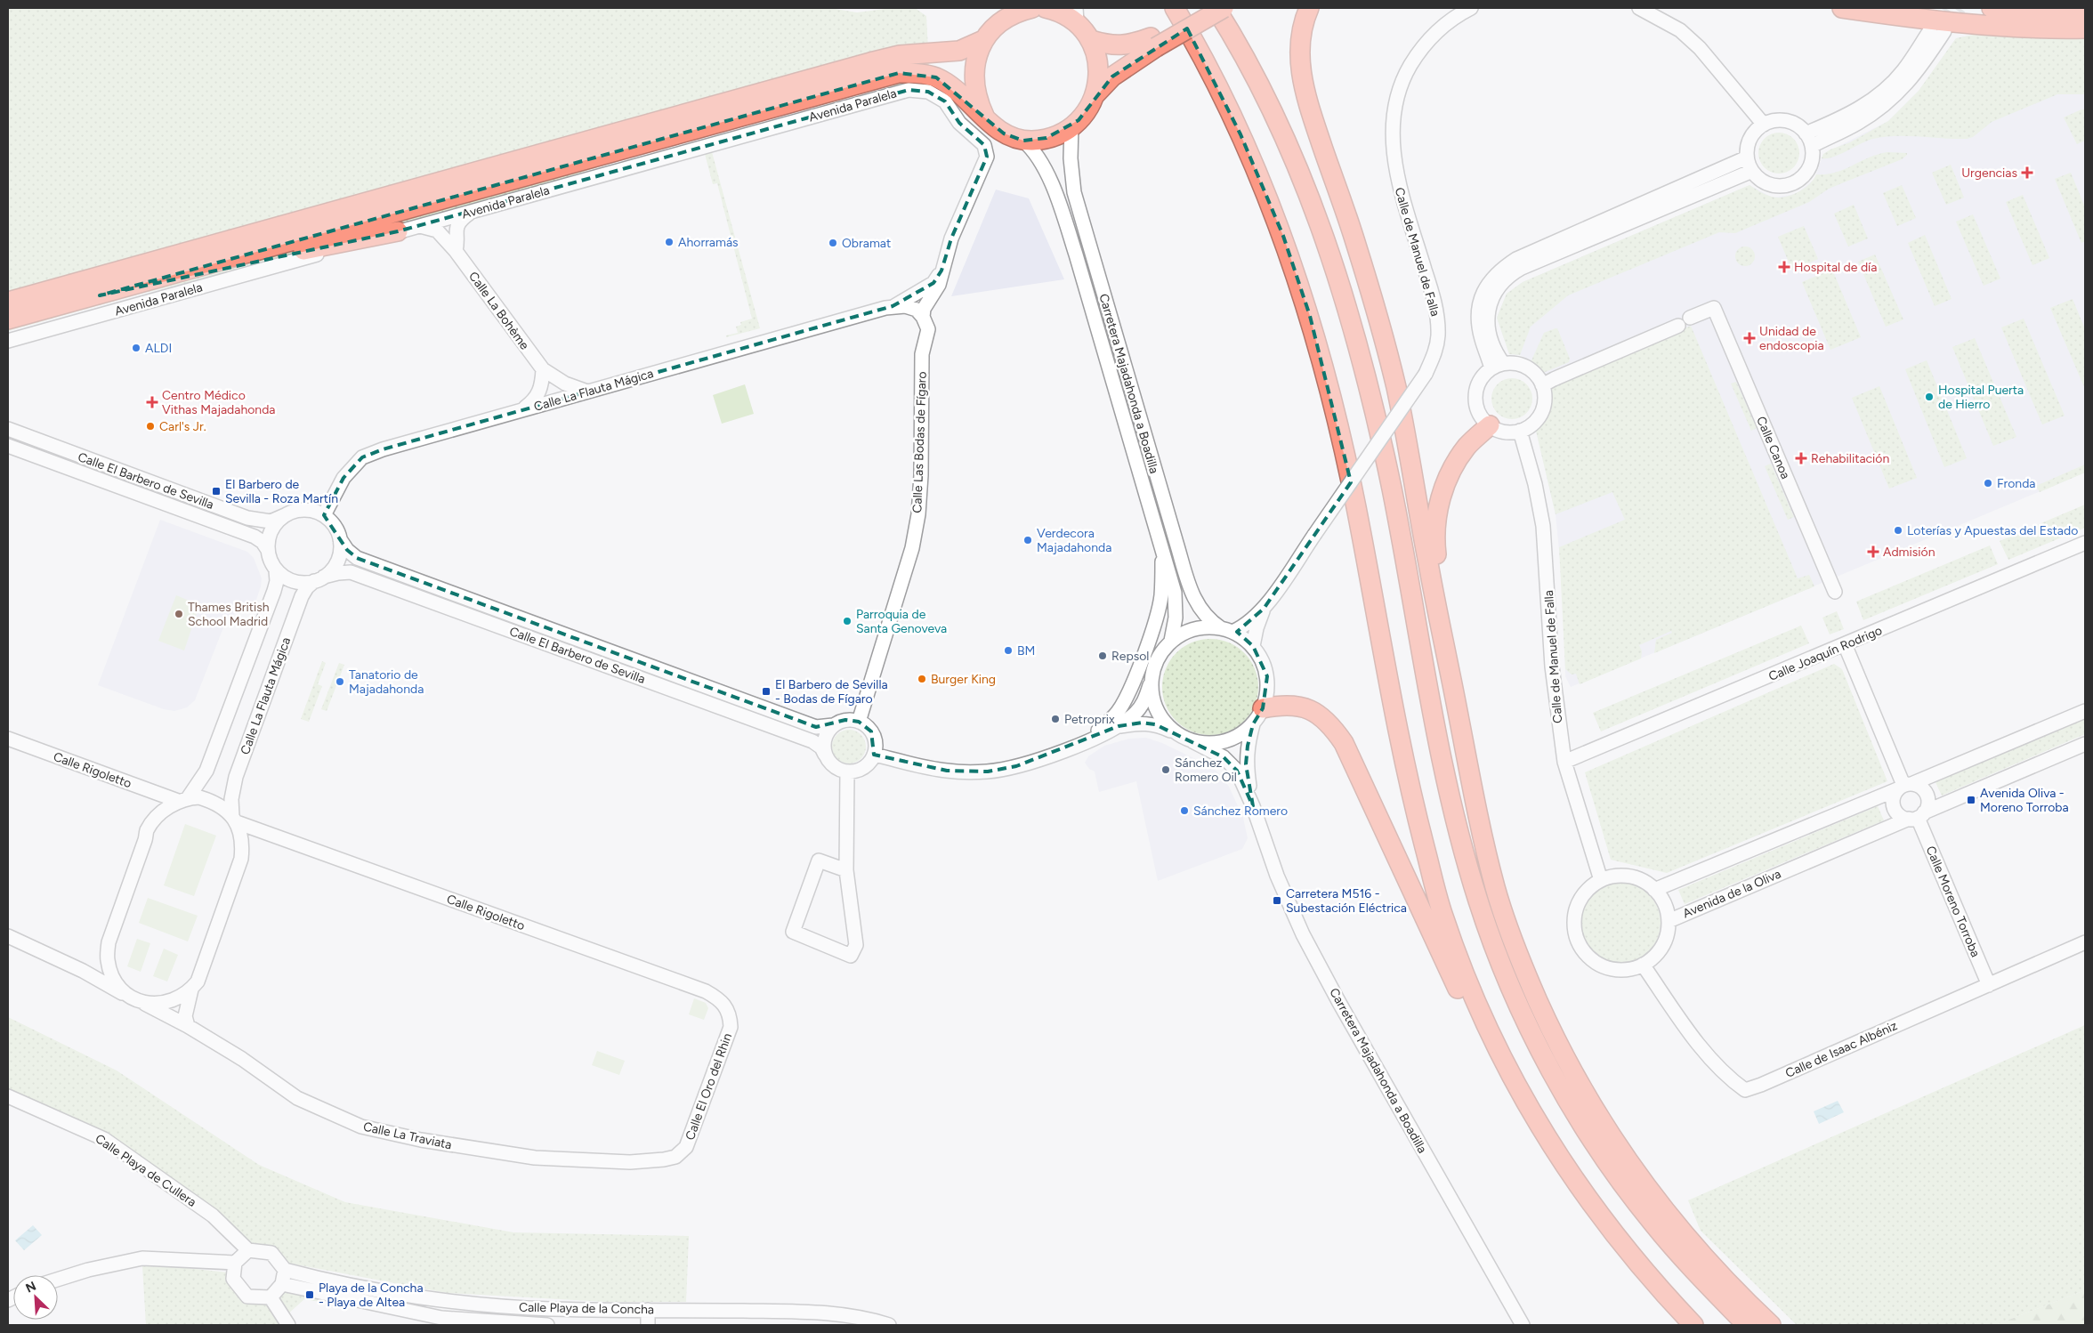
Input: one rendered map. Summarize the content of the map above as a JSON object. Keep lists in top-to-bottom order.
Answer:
{
  "streets": {
    "street": [
      "Avenida Paralela",
      "Calle de Manuel de Falla",
      "Calle La Bohème",
      "Carretera Majadahonda a Boadilla",
      "Calle La Flauta Mágica",
      "Calle Las Bodas de Fígaro",
      "Calle Canoa",
      "Calle El Barbero de Sevilla",
      "Calle Joaquín Rodrigo",
      "Calle Rigoletto",
      "Avenida de la Oliva",
      "Calle Moreno Torroba",
      "Calle de Isaac Albéniz",
      "Calle El Oro del Rhin",
      "Calle La Traviata",
      "Calle Playa de Cullera",
      "Calle Playa de la Concha"
    ]
  },
  "crossings": [
    ["Avenida Paralela", "Calle La Bohème"],
    ["Avenida Paralela", "Calle Las Bodas de Fígaro"],
    ["Calle de Manuel de Falla", "Carretera Majadahonda a Boadilla"],
    ["Calle de Manuel de Falla", "Calle Joaquín Rodrigo"],
    ["Calle de Manuel de Falla", "Avenida de la Oliva"],
    ["Calle de Manuel de Falla", "Calle de Isaac Albéniz"],
    ["Calle La Bohème", "Calle La Flauta Mágica"],
    ["Calle La Flauta Mágica", "Calle Las Bodas de Fígaro"],
    ["Calle La Flauta Mágica", "Calle El Barbero de Sevilla"],
    ["Calle La Flauta Mágica", "Calle Rigoletto"],
    ["Calle Las Bodas de Fígaro", "Calle El Barbero de Sevilla"],
    ["Calle Rigoletto", "Calle El Oro del Rhin"],
    ["Avenida de la Oliva", "Calle Moreno Torroba"],
    ["Avenida de la Oliva", "Calle de Isaac Albéniz"],
    ["Calle Moreno Torroba", "Calle de Isaac Albéniz"],
    ["Calle El Oro del Rhin", "Calle La Traviata"],
    ["Calle Playa de Cullera", "Calle Playa de la Concha"]
  ],
  "places": {
    "health": [
      "Urgencias",
      "Hospital de día",
      "Unidad de endoscopia",
      "Centro Médico Vithas Majadahonda",
      "Rehabilitación",
      "Admisión"
    ],
    "other": [
      "Ahorramás",
      "Obramat",
      "ALDI",
      "Hospital Puerta de Hierro",
      "Carl's Jr.",
      "Fronda",
      "Loterías y Apuestas del Estado",
      "Verdecora Majadahonda",
      "Thames British School Madrid",
      "Parroquia de Santa Genoveva",
      "BM",
      "Repsol",
      "Burger King",
      "Tanatorio de Majadahonda",
      "Petroprix",
      "Sánchez Romero Oil",
      "Sánchez Romero"
    ],
    "transit": [
      "El Barbero de Sevilla - Roza Martín",
      "El Barbero de Sevilla - Bodas de Fígaro",
      "Avenida Oliva - Moreno Torroba",
      "Carretera M516 - Subestación Eléctrica",
      "Playa de la Concha - Playa de Altea"
    ]
  },
  "north": "top left"
}
